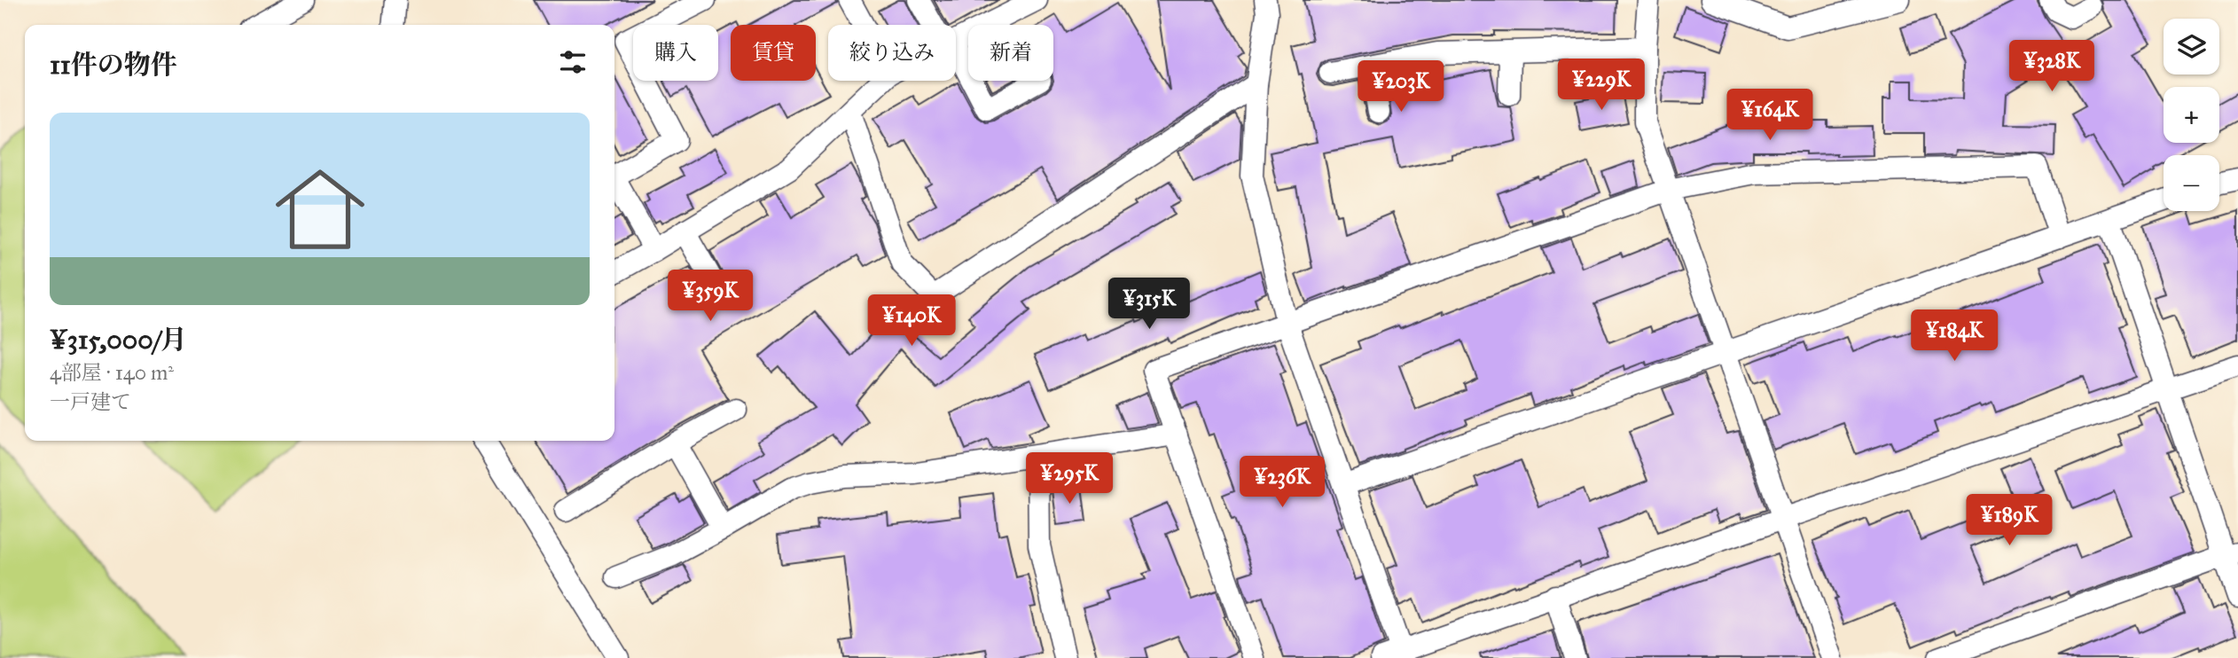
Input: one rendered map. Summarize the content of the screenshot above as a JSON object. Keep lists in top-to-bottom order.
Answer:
{
  "page": {
    "map_buttons": ["+", "−"],
    "chip": [
      "購入",
      "賃貸",
      "絞り込み",
      "新着"
    ],
    "heading": "11件の物件",
    "price": [
      "¥328K",
      "¥229K",
      "¥203K",
      "¥164K",
      "¥359K",
      "¥315K",
      "¥140K",
      "¥184K",
      "¥295K",
      "¥236K",
      "¥189K"
    ],
    "list": [
      {
        "name": "¥315,000/月",
        "note": "4部屋 · 140 m² · 一戸建て"
      }
    ]
  }
}
